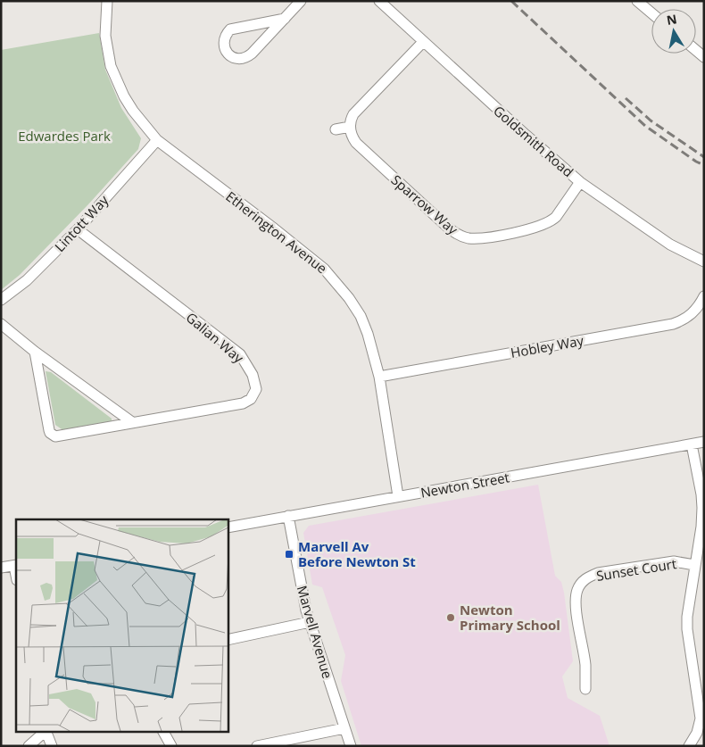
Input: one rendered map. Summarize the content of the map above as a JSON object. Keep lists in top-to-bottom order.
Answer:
{
  "streets": {
    "street": [
      "Goldsmith Road",
      "Sparrow Way",
      "Lintott Way",
      "Etherington Avenue",
      "Galian Way",
      "Hobley Way",
      "Newton Street",
      "Sunset Court",
      "Marvell Avenue"
    ]
  },
  "crossings": [
    ["Goldsmith Road", "Sparrow Way"],
    ["Lintott Way", "Etherington Avenue"],
    ["Lintott Way", "Galian Way"],
    ["Etherington Avenue", "Hobley Way"],
    ["Etherington Avenue", "Newton Street"],
    ["Newton Street", "Marvell Avenue"]
  ],
  "parks": ["Edwardes Park"],
  "places": {
    "transit": ["Marvell Av Before Newton St"],
    "other": ["Newton Primary School"]
  },
  "north": "top"
}
